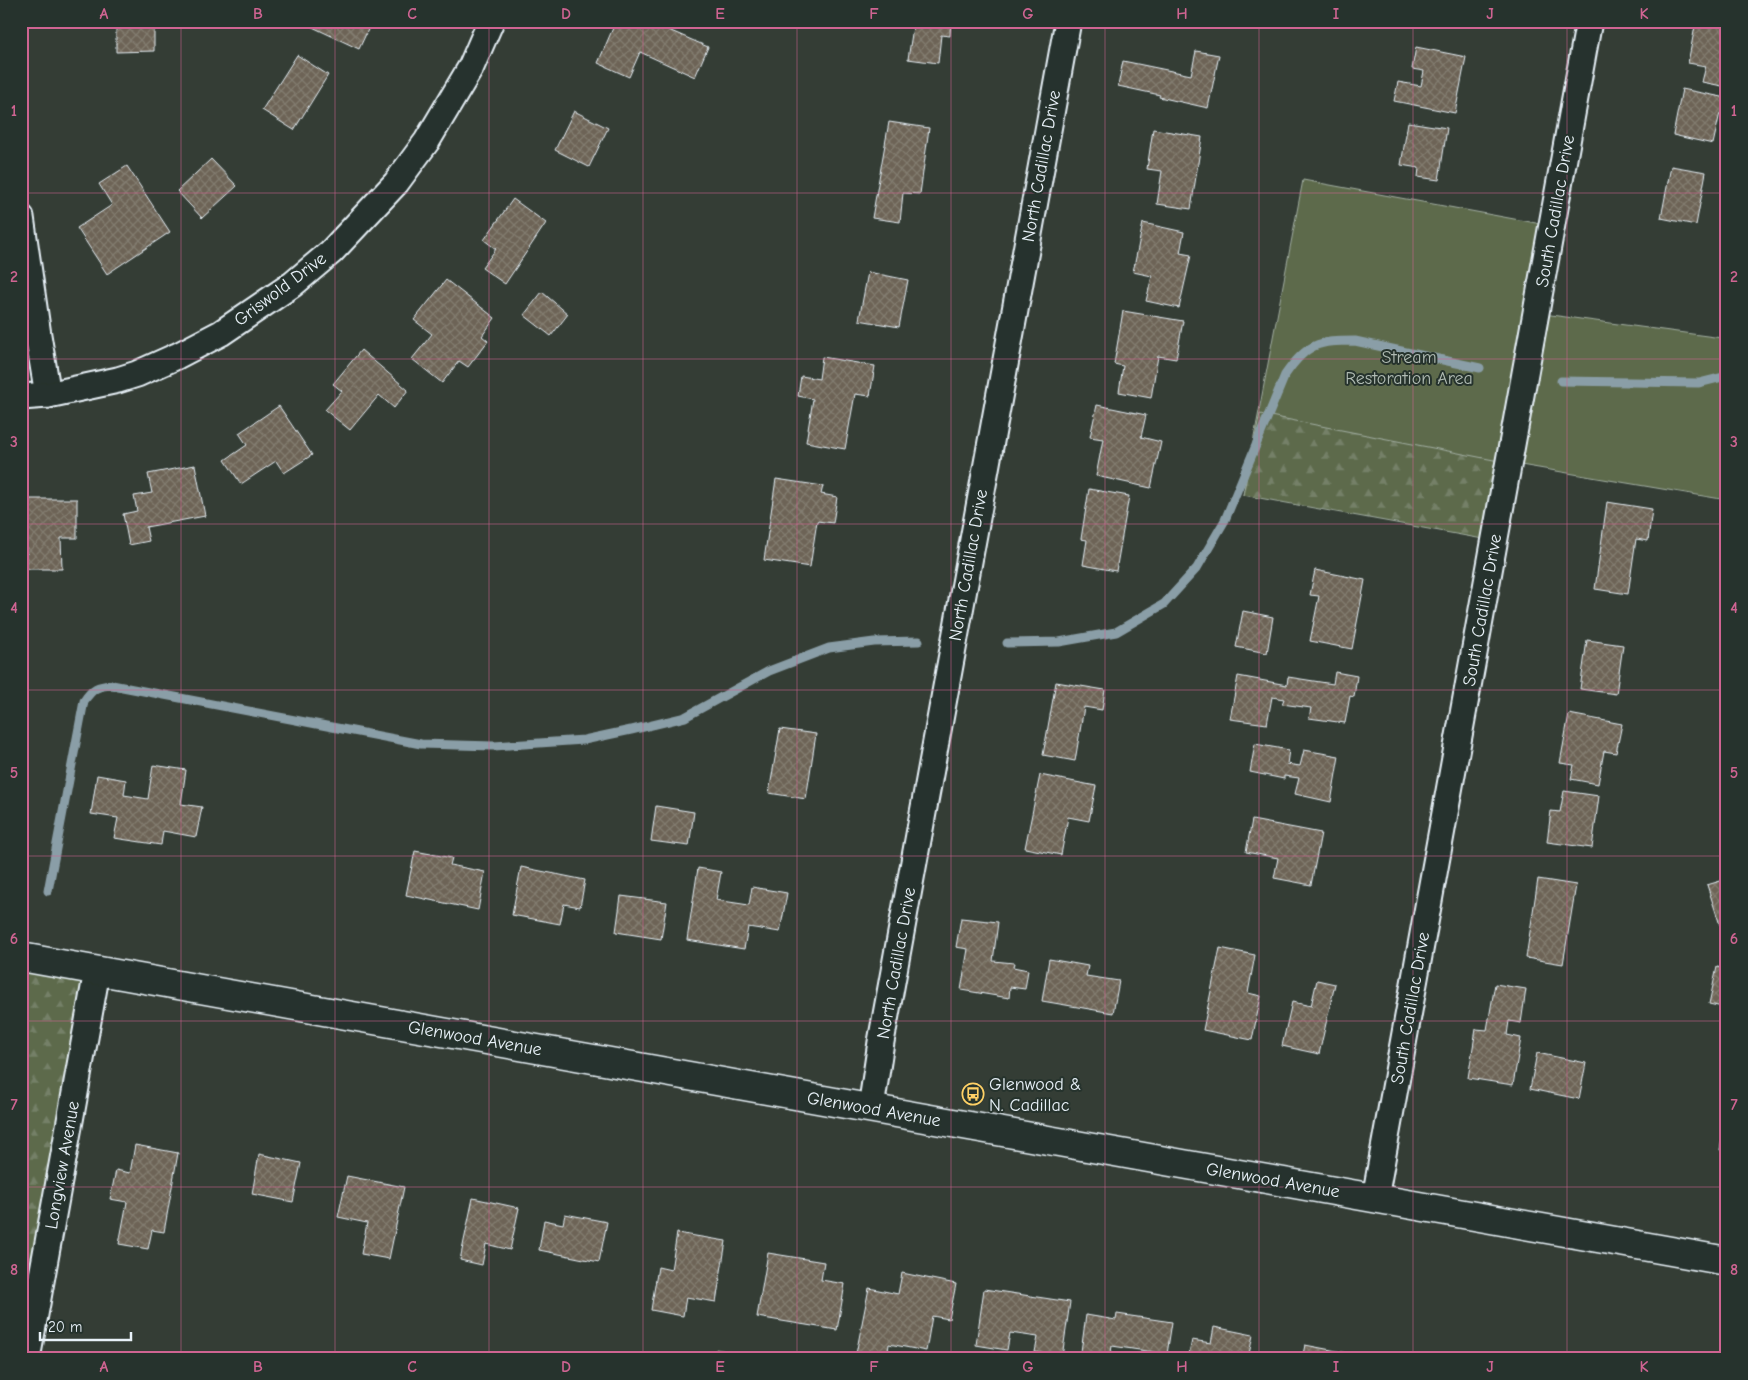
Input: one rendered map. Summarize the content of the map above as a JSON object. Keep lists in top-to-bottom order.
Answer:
{
  "streets": {
    "street": [
      "North Cadillac Drive",
      "South Cadillac Drive",
      "Griswold Drive",
      "Glenwood Avenue",
      "Longview Avenue"
    ]
  },
  "crossings": [
    ["North Cadillac Drive", "Glenwood Avenue"],
    ["South Cadillac Drive", "Glenwood Avenue"],
    ["Glenwood Avenue", "Longview Avenue"]
  ],
  "parks": ["Stream Restoration Area"],
  "places": {
    "bus stop": ["Glenwood & N. Cadillac"]
  },
  "scale_bar": "20 m",
  "grid": {
    "columns": [
      "A",
      "B",
      "C",
      "D",
      "E",
      "F",
      "G",
      "H",
      "I",
      "J",
      "K"
    ],
    "rows": [
      "1",
      "2",
      "3",
      "4",
      "5",
      "6",
      "7",
      "8"
    ]
  }
}
